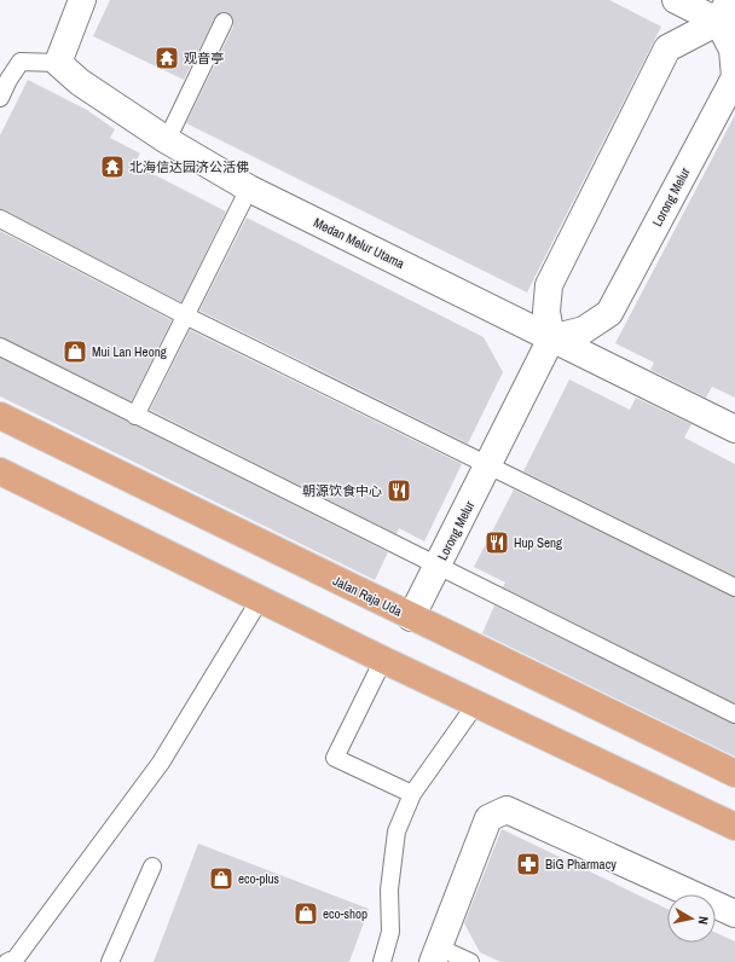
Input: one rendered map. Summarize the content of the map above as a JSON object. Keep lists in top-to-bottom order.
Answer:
{
  "streets": {
    "main road": ["Jalan Raja Uda"],
    "street": ["Lorong Melur", "Medan Melur Utama"]
  },
  "crossings": [
    ["Lorong Melur", "Medan Melur Utama"],
    ["Lorong Melur", "Jalan Raja Uda"]
  ],
  "places": {
    "temple": ["观音亭", "北海信达园济公活佛"],
    "shop": ["Mui Lan Heong", "eco-plus", "eco-shop"],
    "restaurant": ["朝源饮食中心", "Hup Seng"],
    "pharmacy": ["BiG Pharmacy"]
  },
  "north": "right"
}
